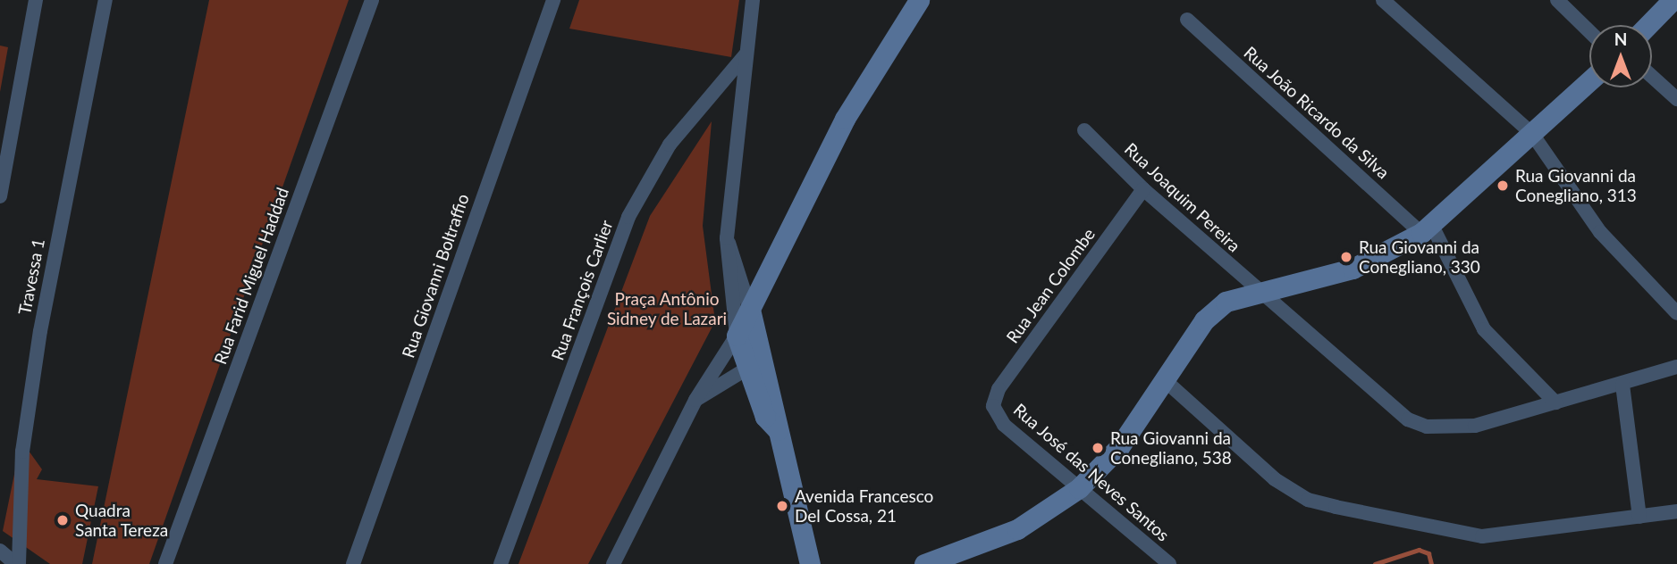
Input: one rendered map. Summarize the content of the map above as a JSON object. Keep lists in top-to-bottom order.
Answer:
{
  "streets": {
    "street": [
      "Rua João Ricardo da Silva",
      "Rua Joaquim Pereira",
      "Rua Farid Miguel Haddad",
      "Rua Giovanni Boltraffio",
      "Travessa 1",
      "Rua Jean Colombe",
      "Rua François Carlier",
      "Rua José das Neves Santos"
    ]
  },
  "crossings": [
    ["Rua Joaquim Pereira", "Rua Jean Colombe"],
    ["Rua Jean Colombe", "Rua José das Neves Santos"]
  ],
  "parks": ["Praça Antônio Sidney de Lazari"],
  "places": [
    "Rua Giovanni da Conegliano, 313",
    "Rua Giovanni da Conegliano, 330",
    "Rua Giovanni da Conegliano, 538",
    "Avenida Francesco Del Cossa, 21",
    "Quadra Santa Tereza"
  ],
  "north": "top"
}
